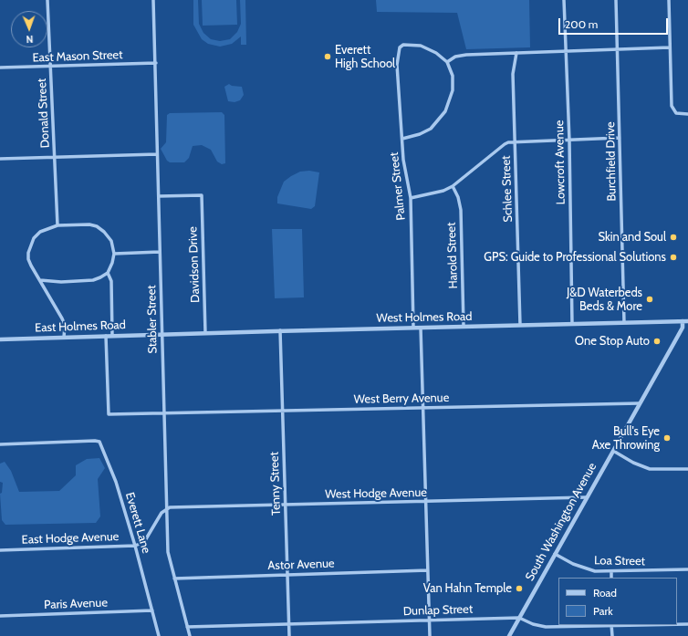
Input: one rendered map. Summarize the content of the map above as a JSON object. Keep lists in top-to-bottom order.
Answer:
{
  "streets": {
    "street": [
      "East Mason Street",
      "Donald Street",
      "Burchfield Drive",
      "Lowcroft Avenue",
      "Palmer Street",
      "Schlee Street",
      "Harold Street",
      "Davidson Drive",
      "West Holmes Road",
      "Stabler Street",
      "East Holmes Road",
      "West Berry Avenue",
      "Tenny Street",
      "West Hodge Avenue",
      "South Washington Avenue",
      "Everett Lane",
      "East Hodge Avenue",
      "Loa Street",
      "Astor Avenue",
      "Paris Avenue",
      "Dunlap Street"
    ]
  },
  "crossings": [
    ["East Mason Street", "Donald Street"],
    ["East Mason Street", "Stabler Street"],
    ["Burchfield Drive", "West Holmes Road"],
    ["Lowcroft Avenue", "West Holmes Road"],
    ["Palmer Street", "West Holmes Road"],
    ["Schlee Street", "West Holmes Road"],
    ["Harold Street", "West Holmes Road"],
    ["Davidson Drive", "West Holmes Road"],
    ["Davidson Drive", "Stabler Street"],
    ["West Holmes Road", "Stabler Street"],
    ["West Holmes Road", "East Holmes Road"],
    ["West Holmes Road", "Tenny Street"],
    ["West Holmes Road", "South Washington Avenue"],
    ["Stabler Street", "East Holmes Road"],
    ["Stabler Street", "West Berry Avenue"],
    ["Stabler Street", "West Hodge Avenue"],
    ["Stabler Street", "East Hodge Avenue"],
    ["Stabler Street", "Astor Avenue"],
    ["Stabler Street", "Dunlap Street"],
    ["East Holmes Road", "West Berry Avenue"],
    ["West Berry Avenue", "Tenny Street"],
    ["West Berry Avenue", "South Washington Avenue"],
    ["Tenny Street", "West Hodge Avenue"],
    ["Tenny Street", "Astor Avenue"],
    ["Tenny Street", "Dunlap Street"],
    ["West Hodge Avenue", "South Washington Avenue"],
    ["West Hodge Avenue", "East Hodge Avenue"],
    ["South Washington Avenue", "Loa Street"],
    ["South Washington Avenue", "Dunlap Street"],
    ["Everett Lane", "East Hodge Avenue"],
    ["Everett Lane", "Paris Avenue"]
  ],
  "places": [
    "Everett High School",
    "Skin and Soul",
    "GPS: Guide to Professional Solutions",
    "J&D Waterbeds Beds & More",
    "One Stop Auto",
    "Bull's Eye Axe Throwing",
    "Van Hahn Temple"
  ],
  "legend": ["Road", "Park"],
  "scale_bar": "200 m",
  "north": "bottom"
}
